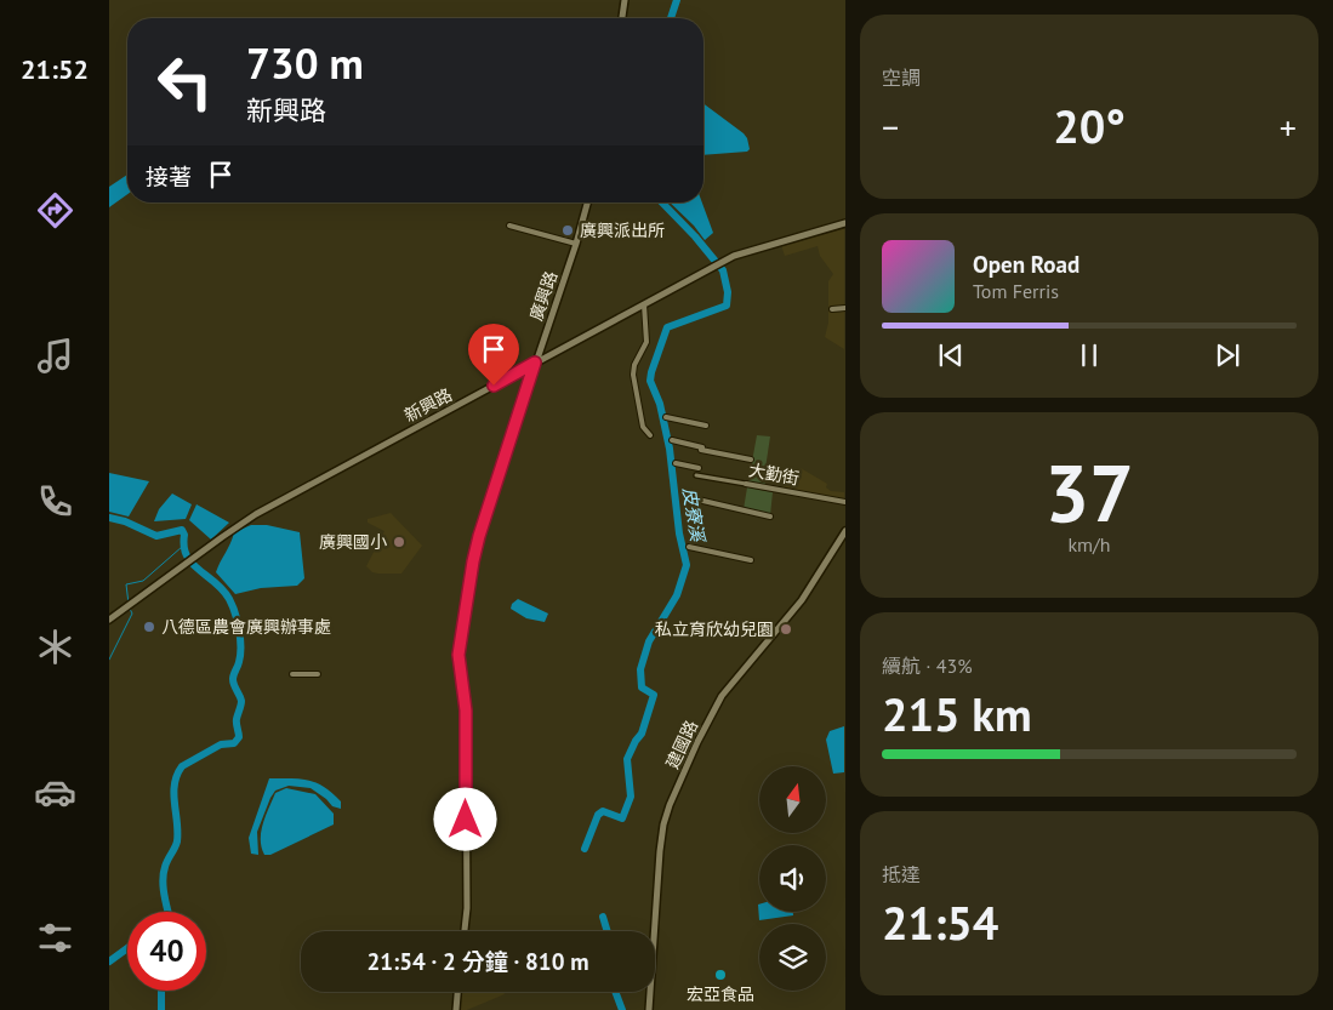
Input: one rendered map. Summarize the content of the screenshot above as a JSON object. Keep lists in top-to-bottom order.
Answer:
{
  "streets": {
    "street": [
      "廣興路",
      "新興路",
      "大勤街",
      "建國路"
    ]
  },
  "crossings": [
    ["廣興路", "新興路"]
  ],
  "water": ["皮寮溪"],
  "places": [
    "廣興派出所",
    "廣興國小",
    "八德區農會廣興辦事處",
    "私立育欣幼兒園",
    "宏亞食品"
  ],
  "north": "top",
  "page": {
    "tabs": "21:52",
    "tile": [
      "空調",
      ["37", "km/h"],
      ["續航 · 43%", "215 km"],
      ["抵達", "21:54"]
    ],
    "turn": ["730 m", "新興路"],
    "heat": ["−", "20°", "+"],
    "then": "接著",
    "song": ["Open Road", "Tom Ferris"],
    "limit": "40",
    "trip": "21:54 · 2 分鐘 · 810 m"
  }
}
